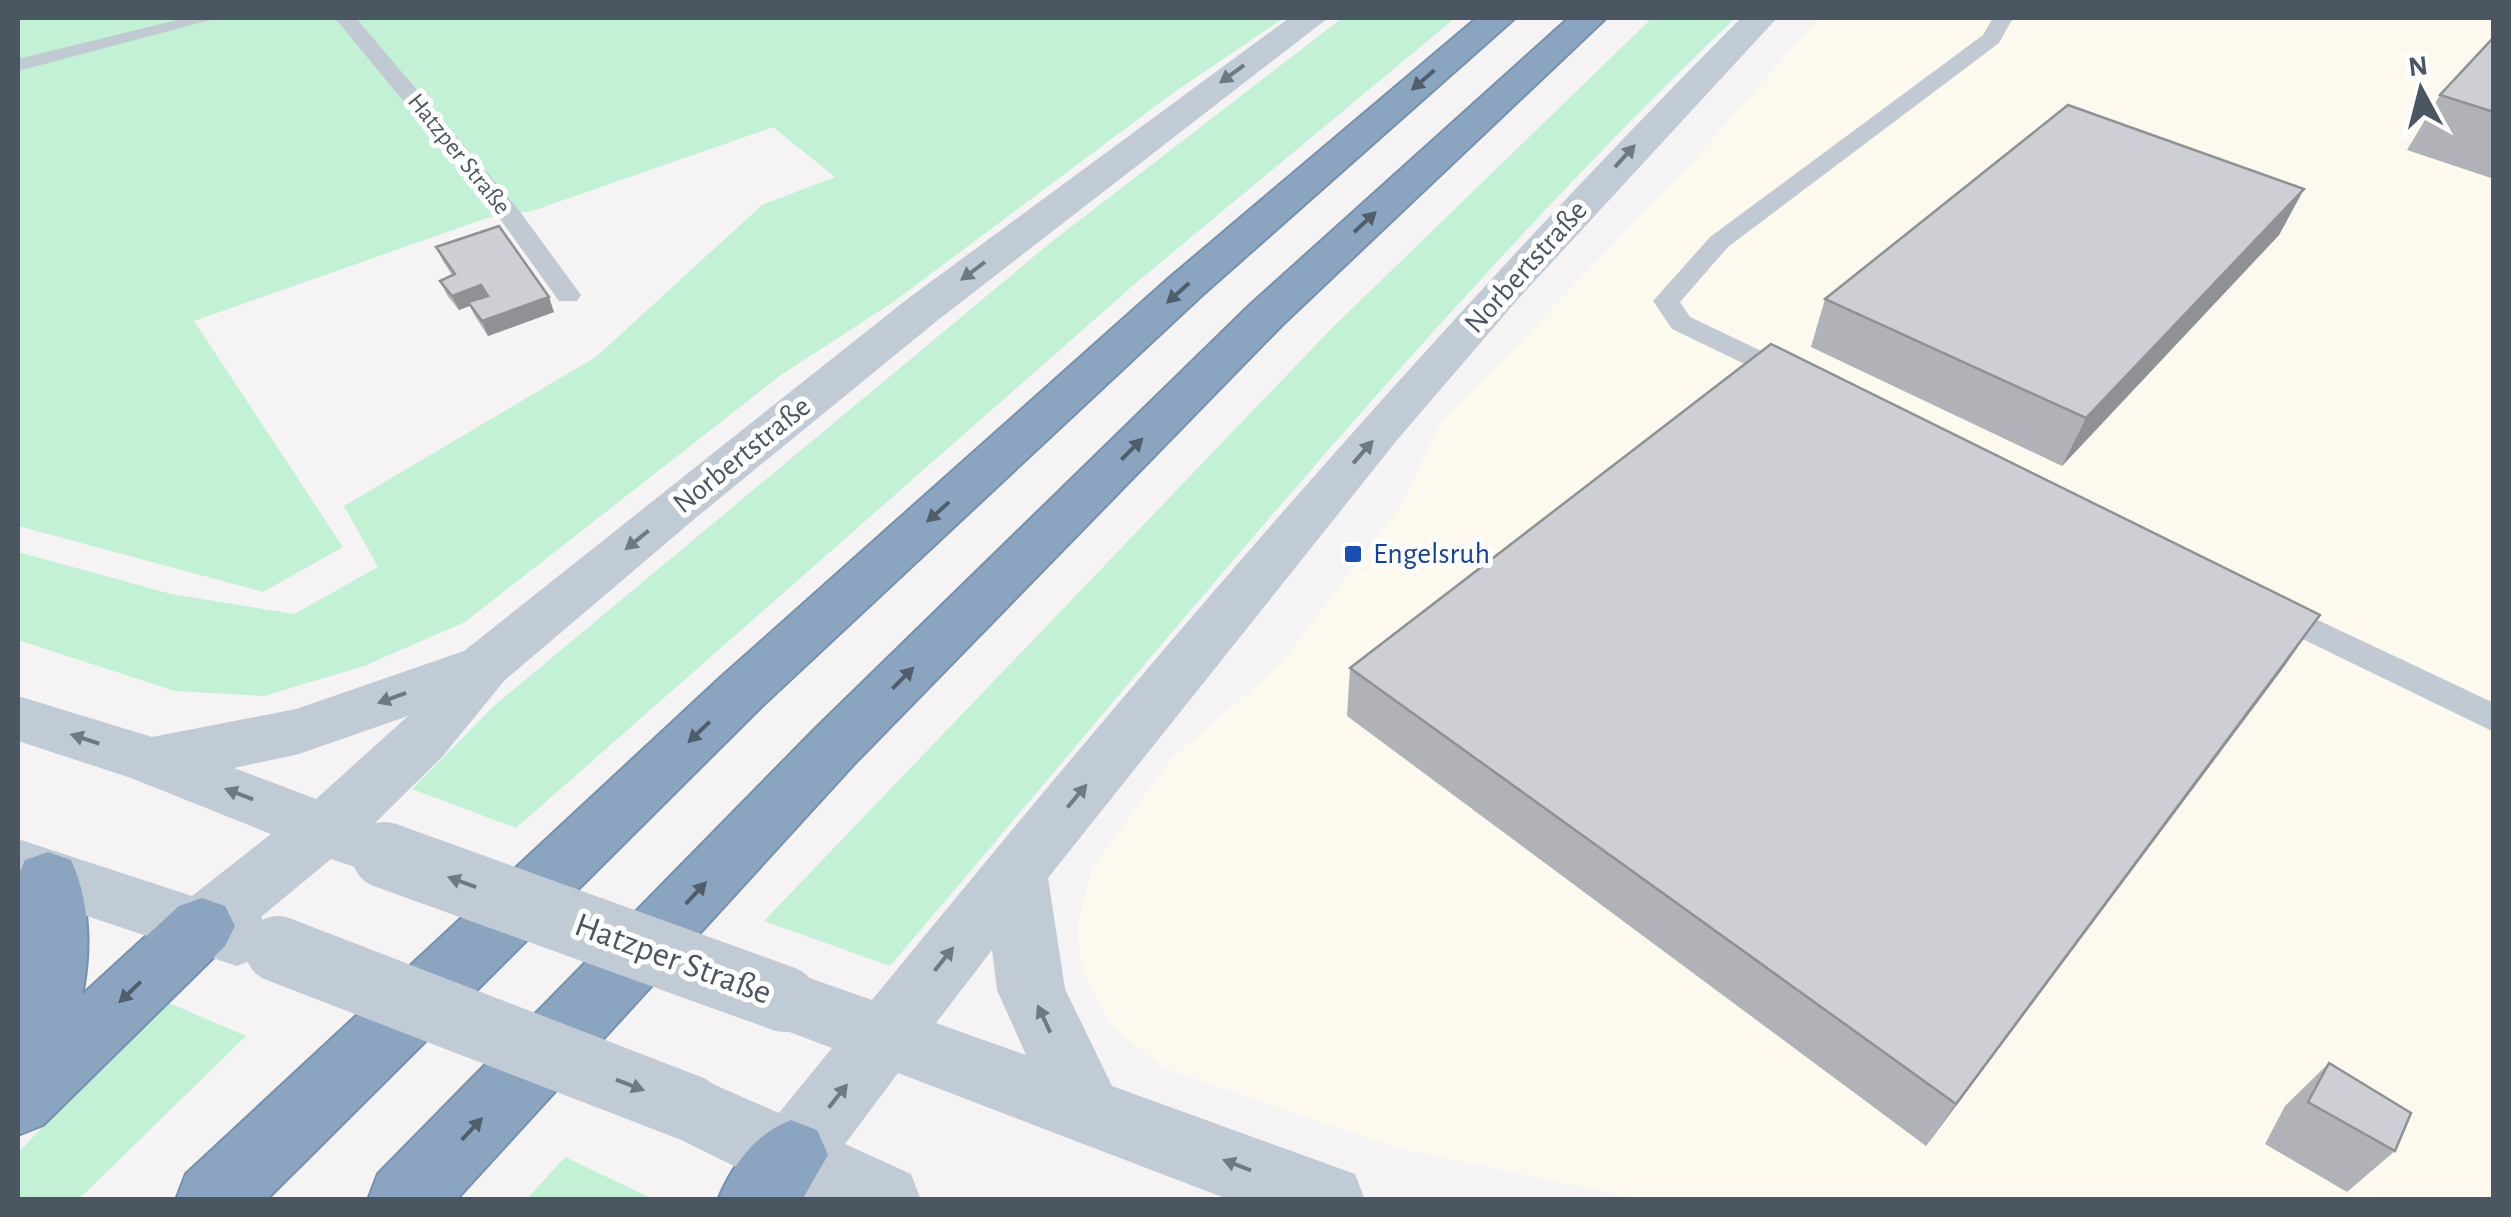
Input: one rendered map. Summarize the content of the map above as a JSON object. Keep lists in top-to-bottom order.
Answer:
{
  "streets": {
    "main road": ["Hatzper Straße", "Norbertstraße"]
  },
  "crossings": [
    ["Hatzper Straße", "Norbertstraße"]
  ],
  "one_way": ["Hatzper Straße"],
  "places": {
    "transit": ["Engelsruh"]
  },
  "north": "top"
}
